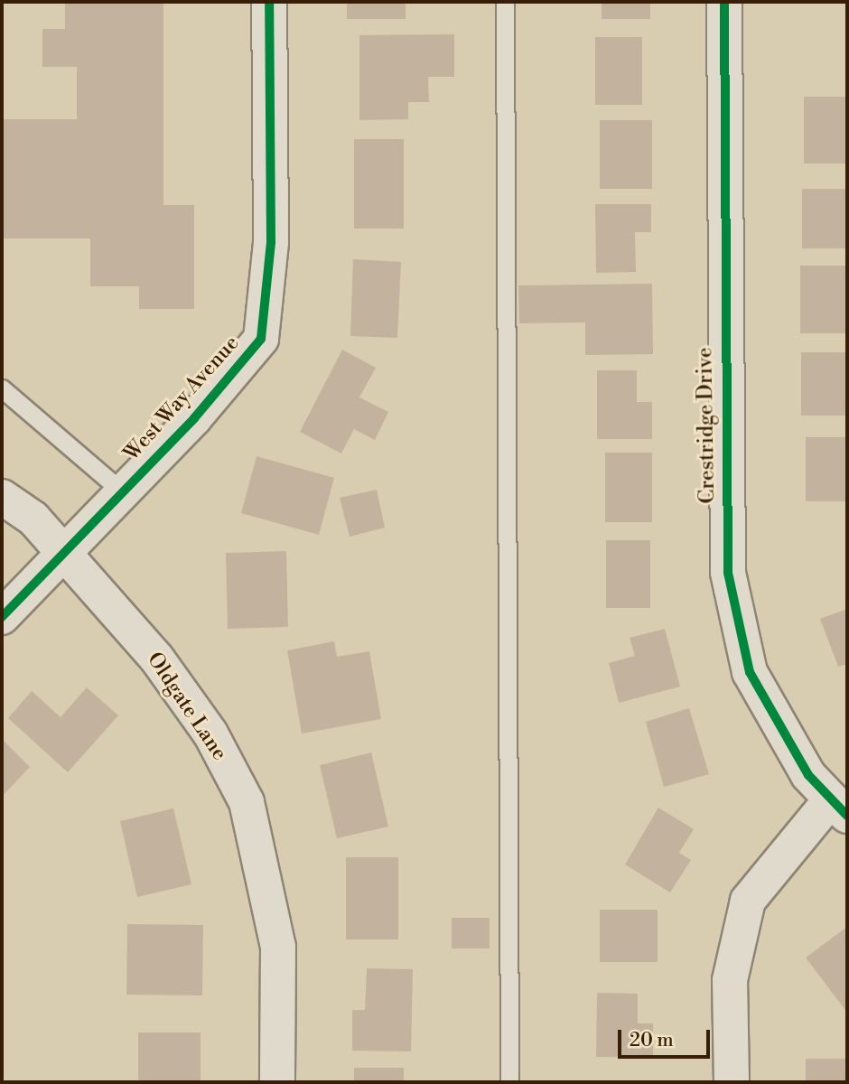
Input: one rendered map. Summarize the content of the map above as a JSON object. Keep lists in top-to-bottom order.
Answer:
{
  "streets": {
    "street": ["West Way Avenue", "Crestridge Drive", "Oldgate Lane"]
  },
  "crossings": [
    ["West Way Avenue", "Oldgate Lane"]
  ],
  "scale_bar": "20 m"
}
